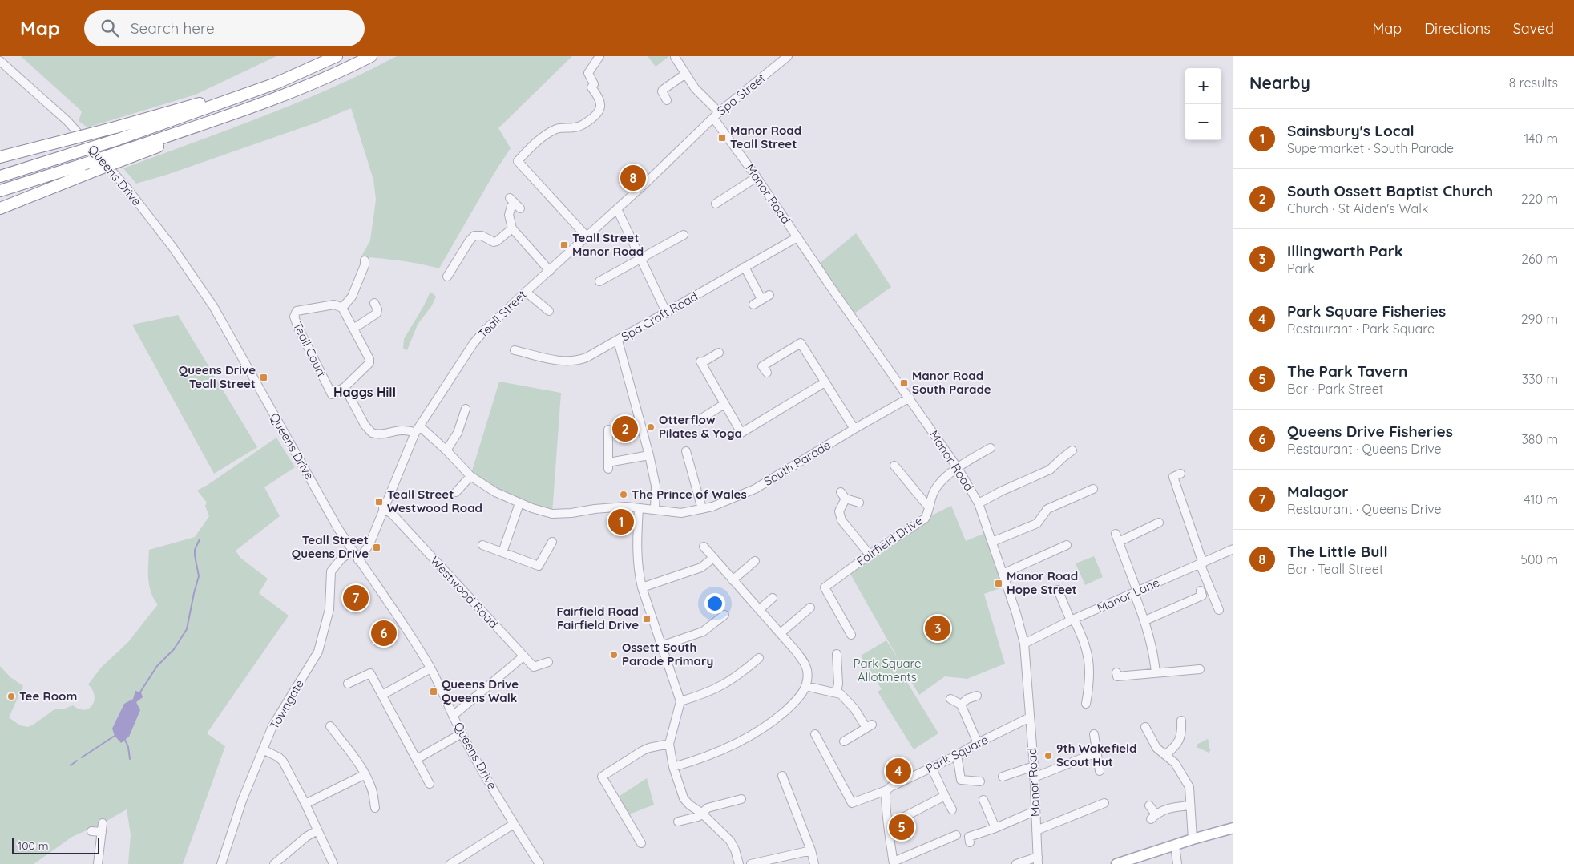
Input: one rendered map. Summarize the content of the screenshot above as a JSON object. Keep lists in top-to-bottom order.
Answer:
{
  "streets": {
    "street": [
      "Spa Street",
      "Queens Drive",
      "Manor Road",
      "Teall Street",
      "Spa Croft Road",
      "Teall Court",
      "South Parade",
      "Fairfield Drive",
      "Westwood Road",
      "Manor Lane",
      "Towngate",
      "Park Square"
    ]
  },
  "crossings": [
    ["Spa Street", "Manor Road"],
    ["Spa Street", "Teall Street"],
    ["Queens Drive", "Teall Street"],
    ["Queens Drive", "Towngate"],
    ["Manor Road", "Teall Street"],
    ["Manor Road", "Spa Croft Road"],
    ["Manor Road", "South Parade"],
    ["Manor Road", "Fairfield Drive"],
    ["Manor Road", "Manor Lane"],
    ["Manor Road", "Park Square"],
    ["Teall Street", "South Parade"],
    ["Teall Street", "Westwood Road"]
  ],
  "districts": ["Haggs Hill"],
  "parks": ["Park Square Allotments"],
  "places": {
    "transit": [
      "Manor Road Teall Street",
      "Teall Street Manor Road",
      "Queens Drive Teall Street",
      "Manor Road South Parade",
      "Teall Street Westwood Road",
      "Teall Street Queens Drive",
      "Manor Road Hope Street",
      "Fairfield Road Fairfield Drive",
      "Queens Drive Queens Walk"
    ],
    "other": [
      "Otterflow Pilates & Yoga",
      "The Prince of Wales",
      "Ossett South Parade Primary",
      "Tee Room",
      "9th Wakefield Scout Hut"
    ]
  },
  "scale_bar": "100 m",
  "page": {
    "header": "Map",
    "search": "Search here",
    "nav": ["Map", "Directions", "Saved"],
    "heading": ["Nearby", "8 results"],
    "map_buttons": ["+", "−"],
    "list": [
      {
        "mark": "1",
        "name": "Sainsbury's Local",
        "note": "Supermarket · South Parade",
        "value": "140 m"
      },
      {
        "mark": "2",
        "name": "South Ossett Baptist Church",
        "note": "Church · St Aiden's Walk",
        "value": "220 m"
      },
      {
        "mark": "3",
        "name": "Illingworth Park",
        "note": "Park",
        "value": "260 m"
      },
      {
        "mark": "4",
        "name": "Park Square Fisheries",
        "note": "Restaurant · Park Square",
        "value": "290 m"
      },
      {
        "mark": "5",
        "name": "The Park Tavern",
        "note": "Bar · Park Street",
        "value": "330 m"
      },
      {
        "mark": "6",
        "name": "Queens Drive Fisheries",
        "note": "Restaurant · Queens Drive",
        "value": "380 m"
      },
      {
        "mark": "7",
        "name": "Malagor",
        "note": "Restaurant · Queens Drive",
        "value": "410 m"
      },
      {
        "mark": "8",
        "name": "The Little Bull",
        "note": "Bar · Teall Street",
        "value": "500 m"
      }
    ],
    "pins": [
      "8",
      "2",
      "1",
      "7",
      "3",
      "6",
      "4",
      "5"
    ],
    "scale": "100 m"
  }
}
